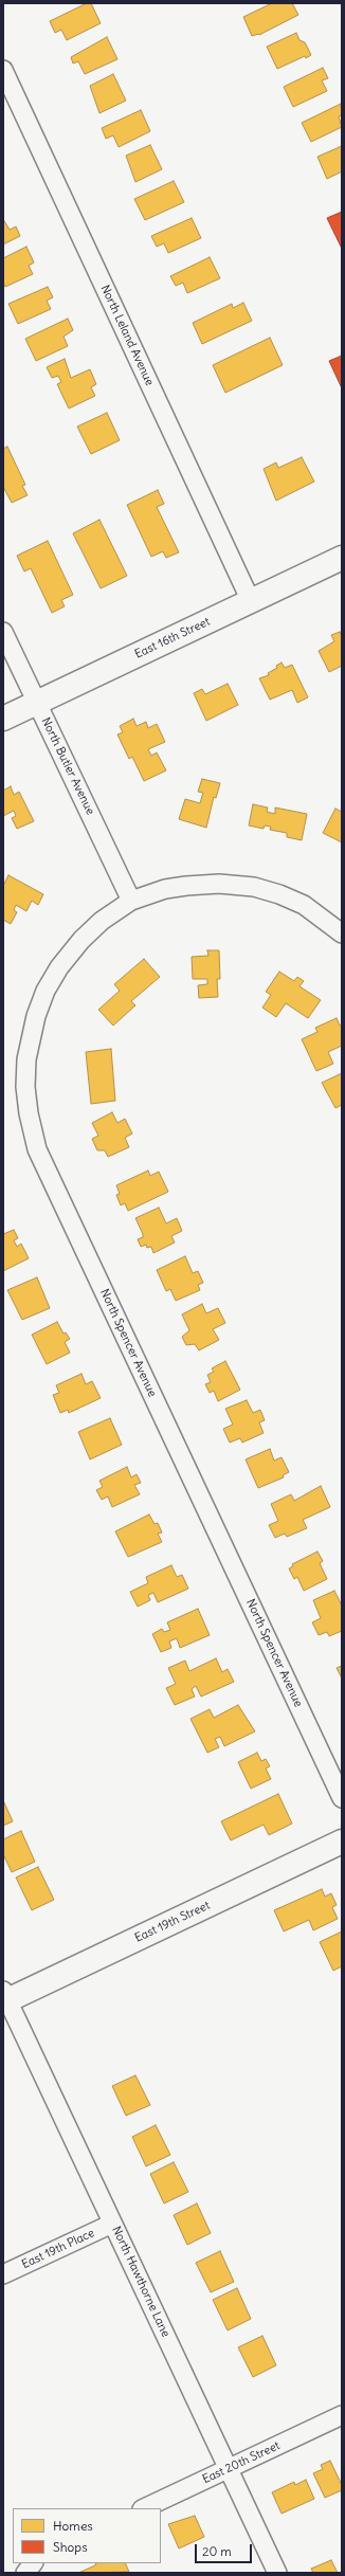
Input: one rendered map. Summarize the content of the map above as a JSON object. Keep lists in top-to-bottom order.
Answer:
{
  "streets": {
    "main road": ["East 16th Street", "East 19th Street"],
    "street": [
      "North Leland Avenue",
      "North Butler Avenue",
      "North Spencer Avenue",
      "East 19th Place",
      "North Hawthorne Lane",
      "East 20th Street"
    ]
  },
  "crossings": [
    ["North Leland Avenue", "East 16th Street"],
    ["East 16th Street", "North Butler Avenue"],
    ["North Butler Avenue", "North Spencer Avenue"],
    ["East 19th Street", "North Hawthorne Lane"],
    ["East 19th Place", "North Hawthorne Lane"],
    ["North Hawthorne Lane", "East 20th Street"]
  ],
  "legend": ["Homes", "Shops"],
  "scale_bar": "20 m"
}
